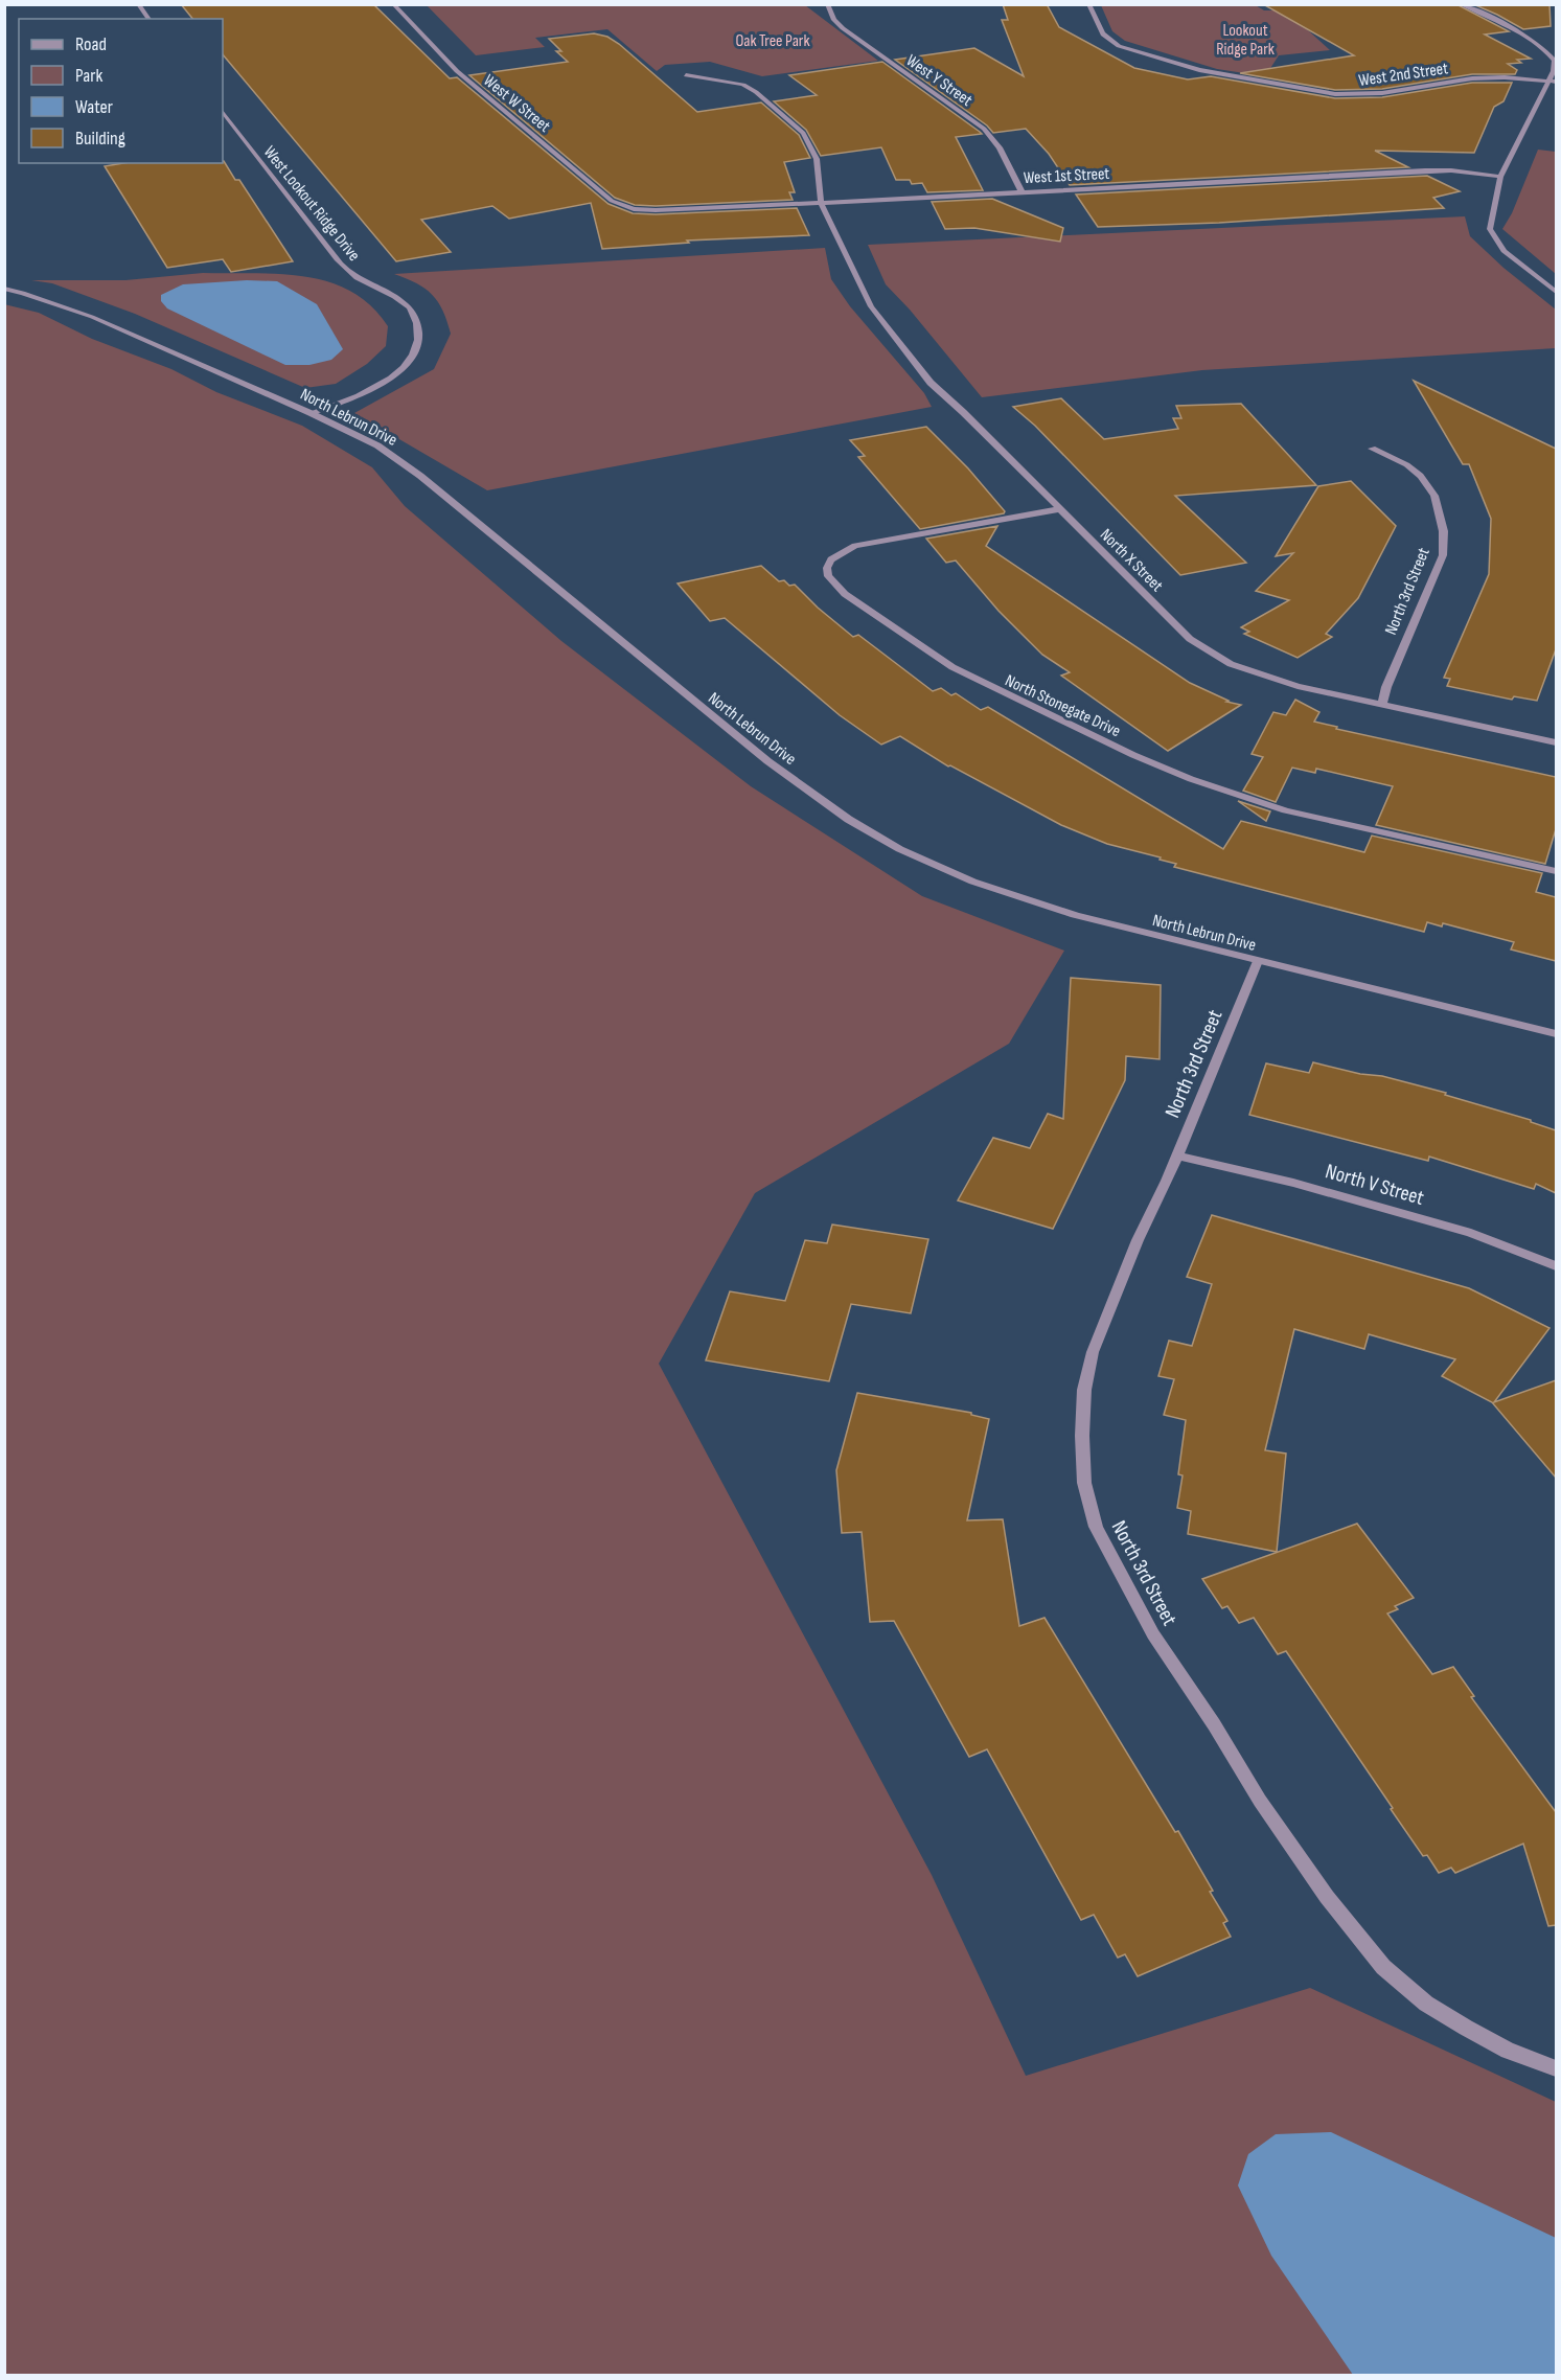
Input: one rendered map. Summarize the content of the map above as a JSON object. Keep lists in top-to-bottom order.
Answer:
{
  "streets": {
    "street": [
      "West 2nd Street",
      "West Y Street",
      "West W Street",
      "West 1st Street",
      "West Lookout Ridge Drive",
      "North Lebrun Drive",
      "North X Street",
      "North 3rd Street",
      "North Stonegate Drive",
      "North V Street"
    ]
  },
  "crossings": [
    ["West Y Street", "West 1st Street"],
    ["West W Street", "West 1st Street"],
    ["West 1st Street", "North X Street"],
    ["West Lookout Ridge Drive", "North Lebrun Drive"],
    ["North Lebrun Drive", "North 3rd Street"],
    ["North X Street", "North 3rd Street"],
    ["North X Street", "North Stonegate Drive"],
    ["North 3rd Street", "North V Street"]
  ],
  "parks": ["Lookout Ridge Park", "Oak Tree Park"],
  "legend": [
    "Road",
    "Park",
    "Water",
    "Building"
  ]
}
